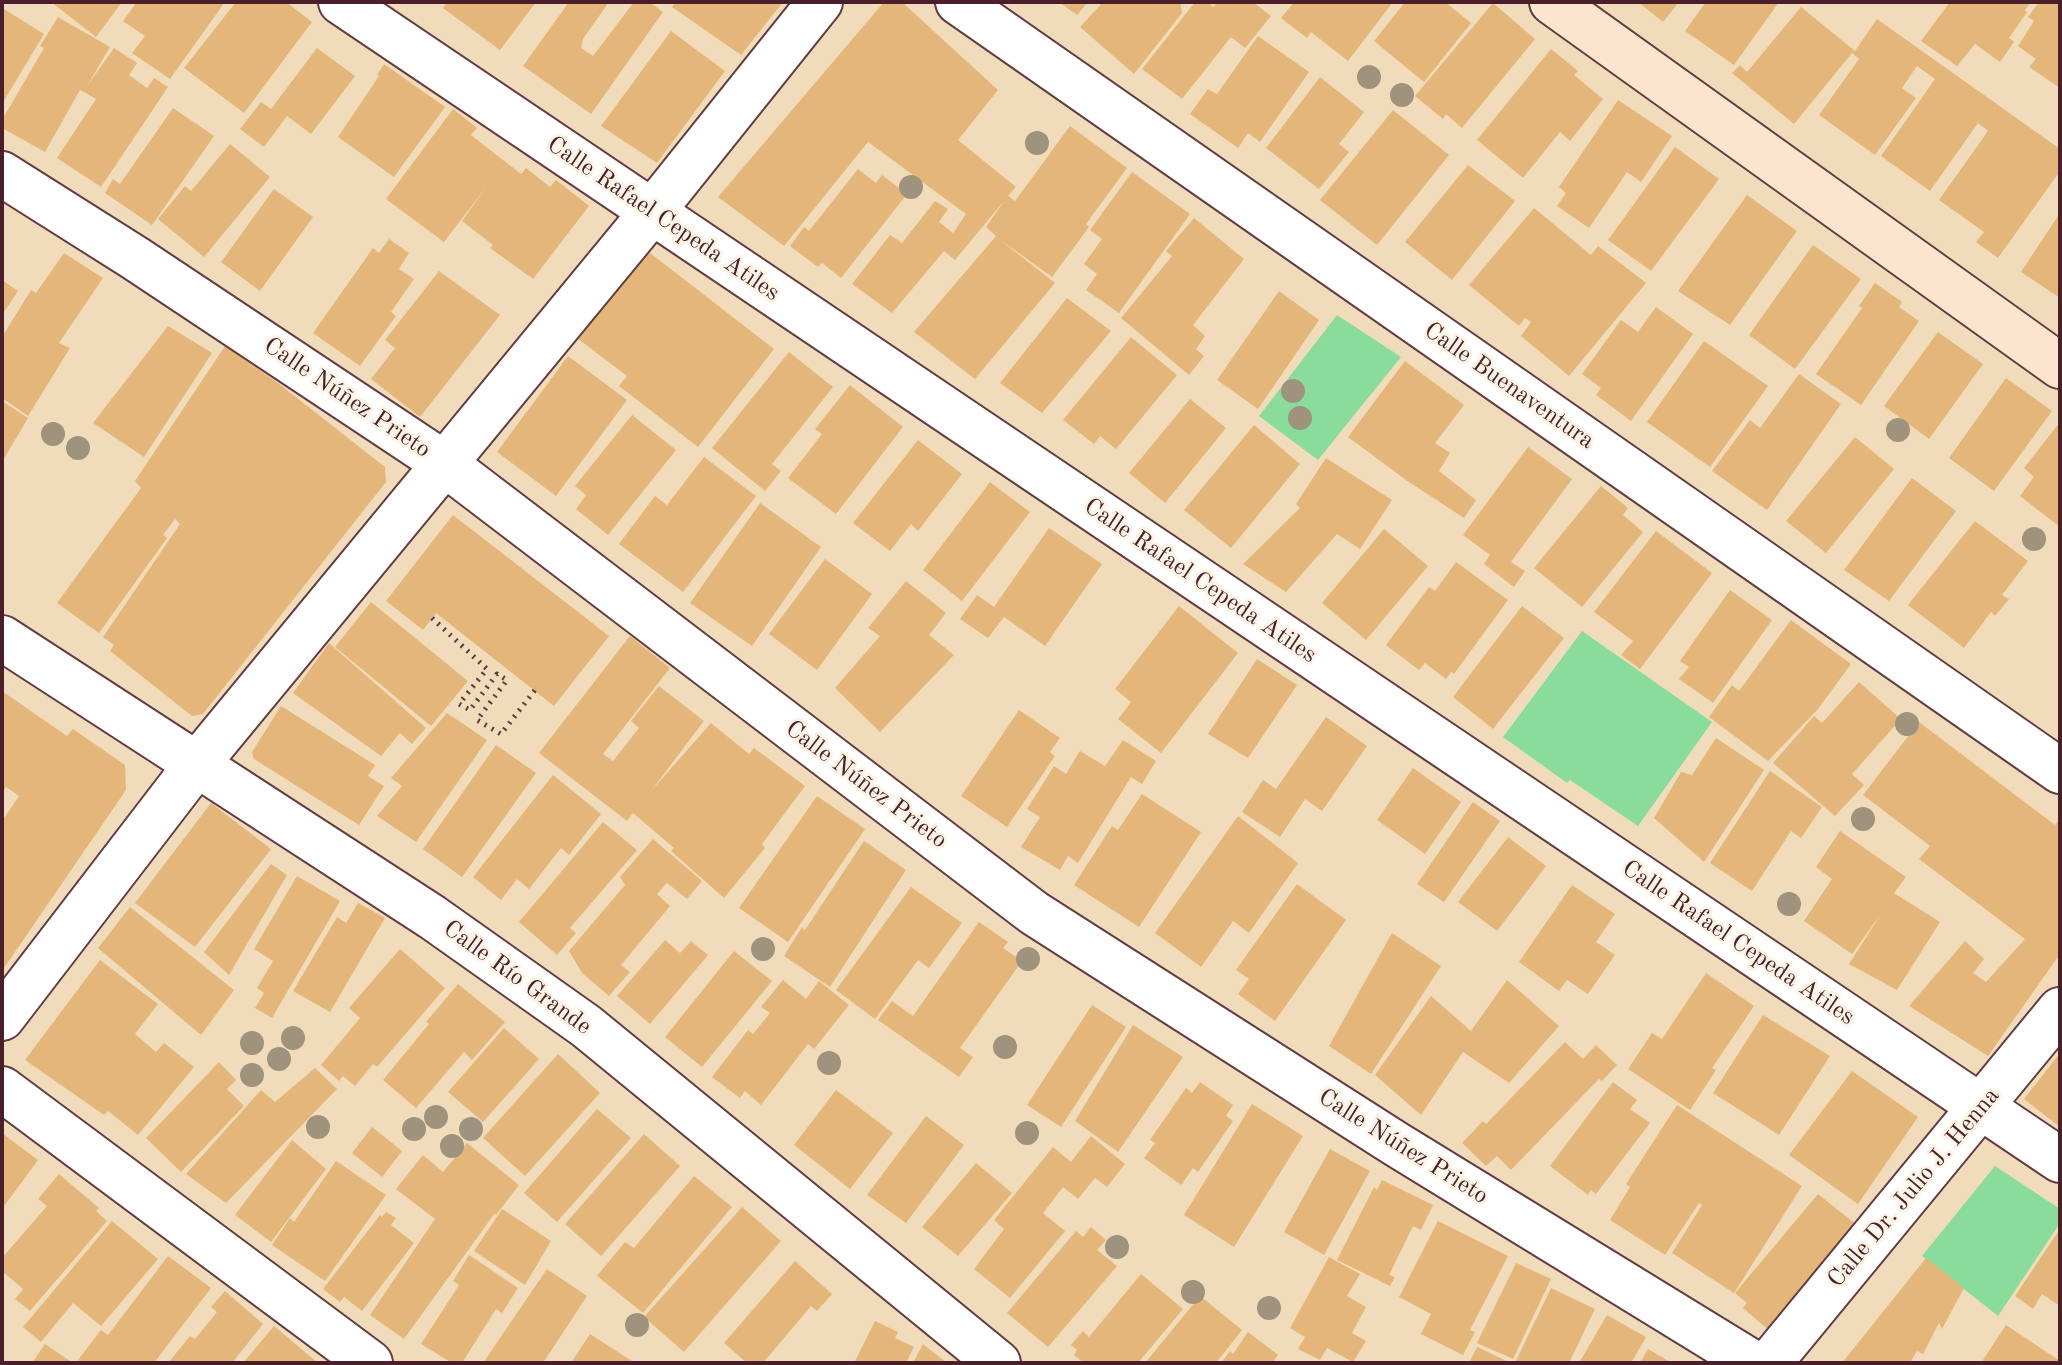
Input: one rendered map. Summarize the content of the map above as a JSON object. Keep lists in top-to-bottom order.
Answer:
{
  "streets": {
    "street": [
      "Calle Rafael Cepeda Atiles",
      "Calle Buenaventura",
      "Calle Núñez Prieto",
      "Calle Río Grande",
      "Calle Dr. Julio J. Henna"
    ]
  },
  "crossings": [
    ["Calle Rafael Cepeda Atiles", "Calle Dr. Julio J. Henna"],
    ["Calle Núñez Prieto", "Calle Dr. Julio J. Henna"]
  ]
}
